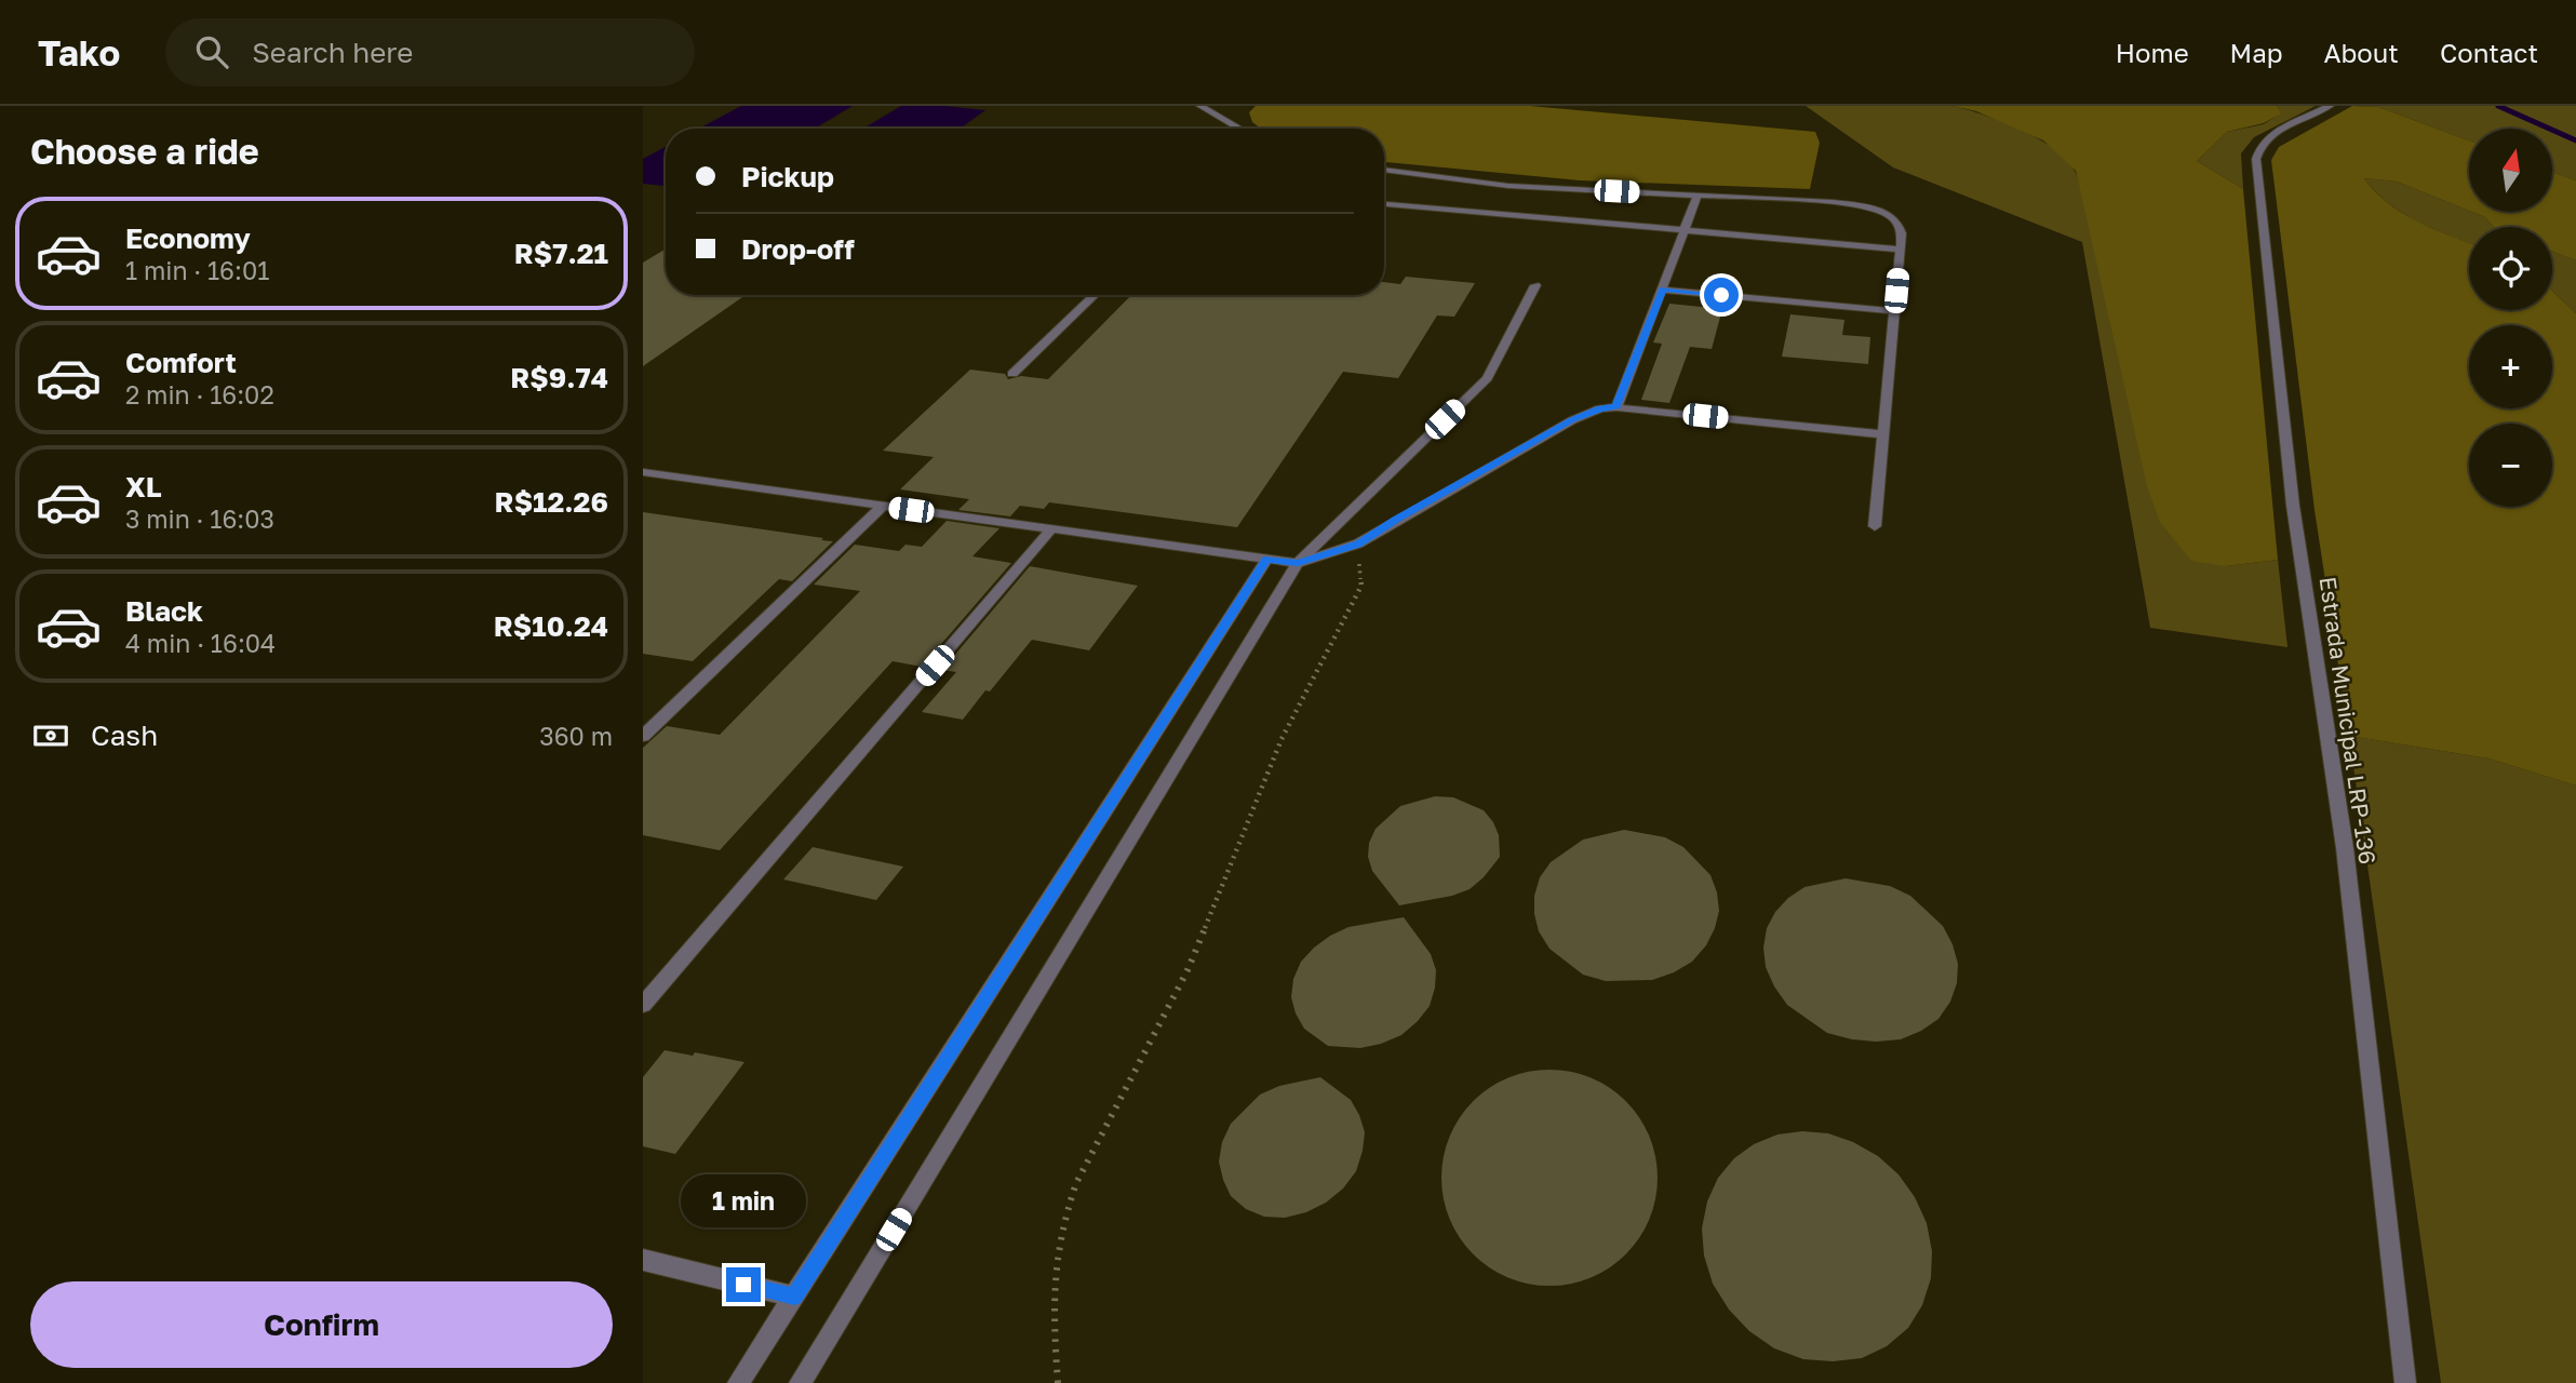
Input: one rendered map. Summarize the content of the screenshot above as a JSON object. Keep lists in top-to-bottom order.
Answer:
{
  "streets": {
    "street": ["Estrada Municipal LRP-136"]
  },
  "north": "top",
  "page": {
    "header": "Tako",
    "search": "Search here",
    "nav": [
      "Home",
      "Map",
      "About",
      "Contact"
    ],
    "heading": "Choose a ride",
    "map_buttons": ["+", "−"],
    "banner": ["Pickup", "Drop-off"],
    "list": [
      {
        "name": "Economy",
        "note": "1 min · 16:01",
        "value": "R$7.21"
      },
      {
        "name": "Comfort",
        "note": "2 min · 16:02",
        "value": "R$9.74"
      },
      {
        "name": "XL",
        "note": "3 min · 16:03",
        "value": "R$12.26"
      },
      {
        "name": "Black",
        "note": "4 min · 16:04",
        "value": "R$10.24"
      }
    ],
    "pay": ["Cash", "360 m"],
    "bubble": "1 min",
    "buttons": "Confirm"
  }
}
